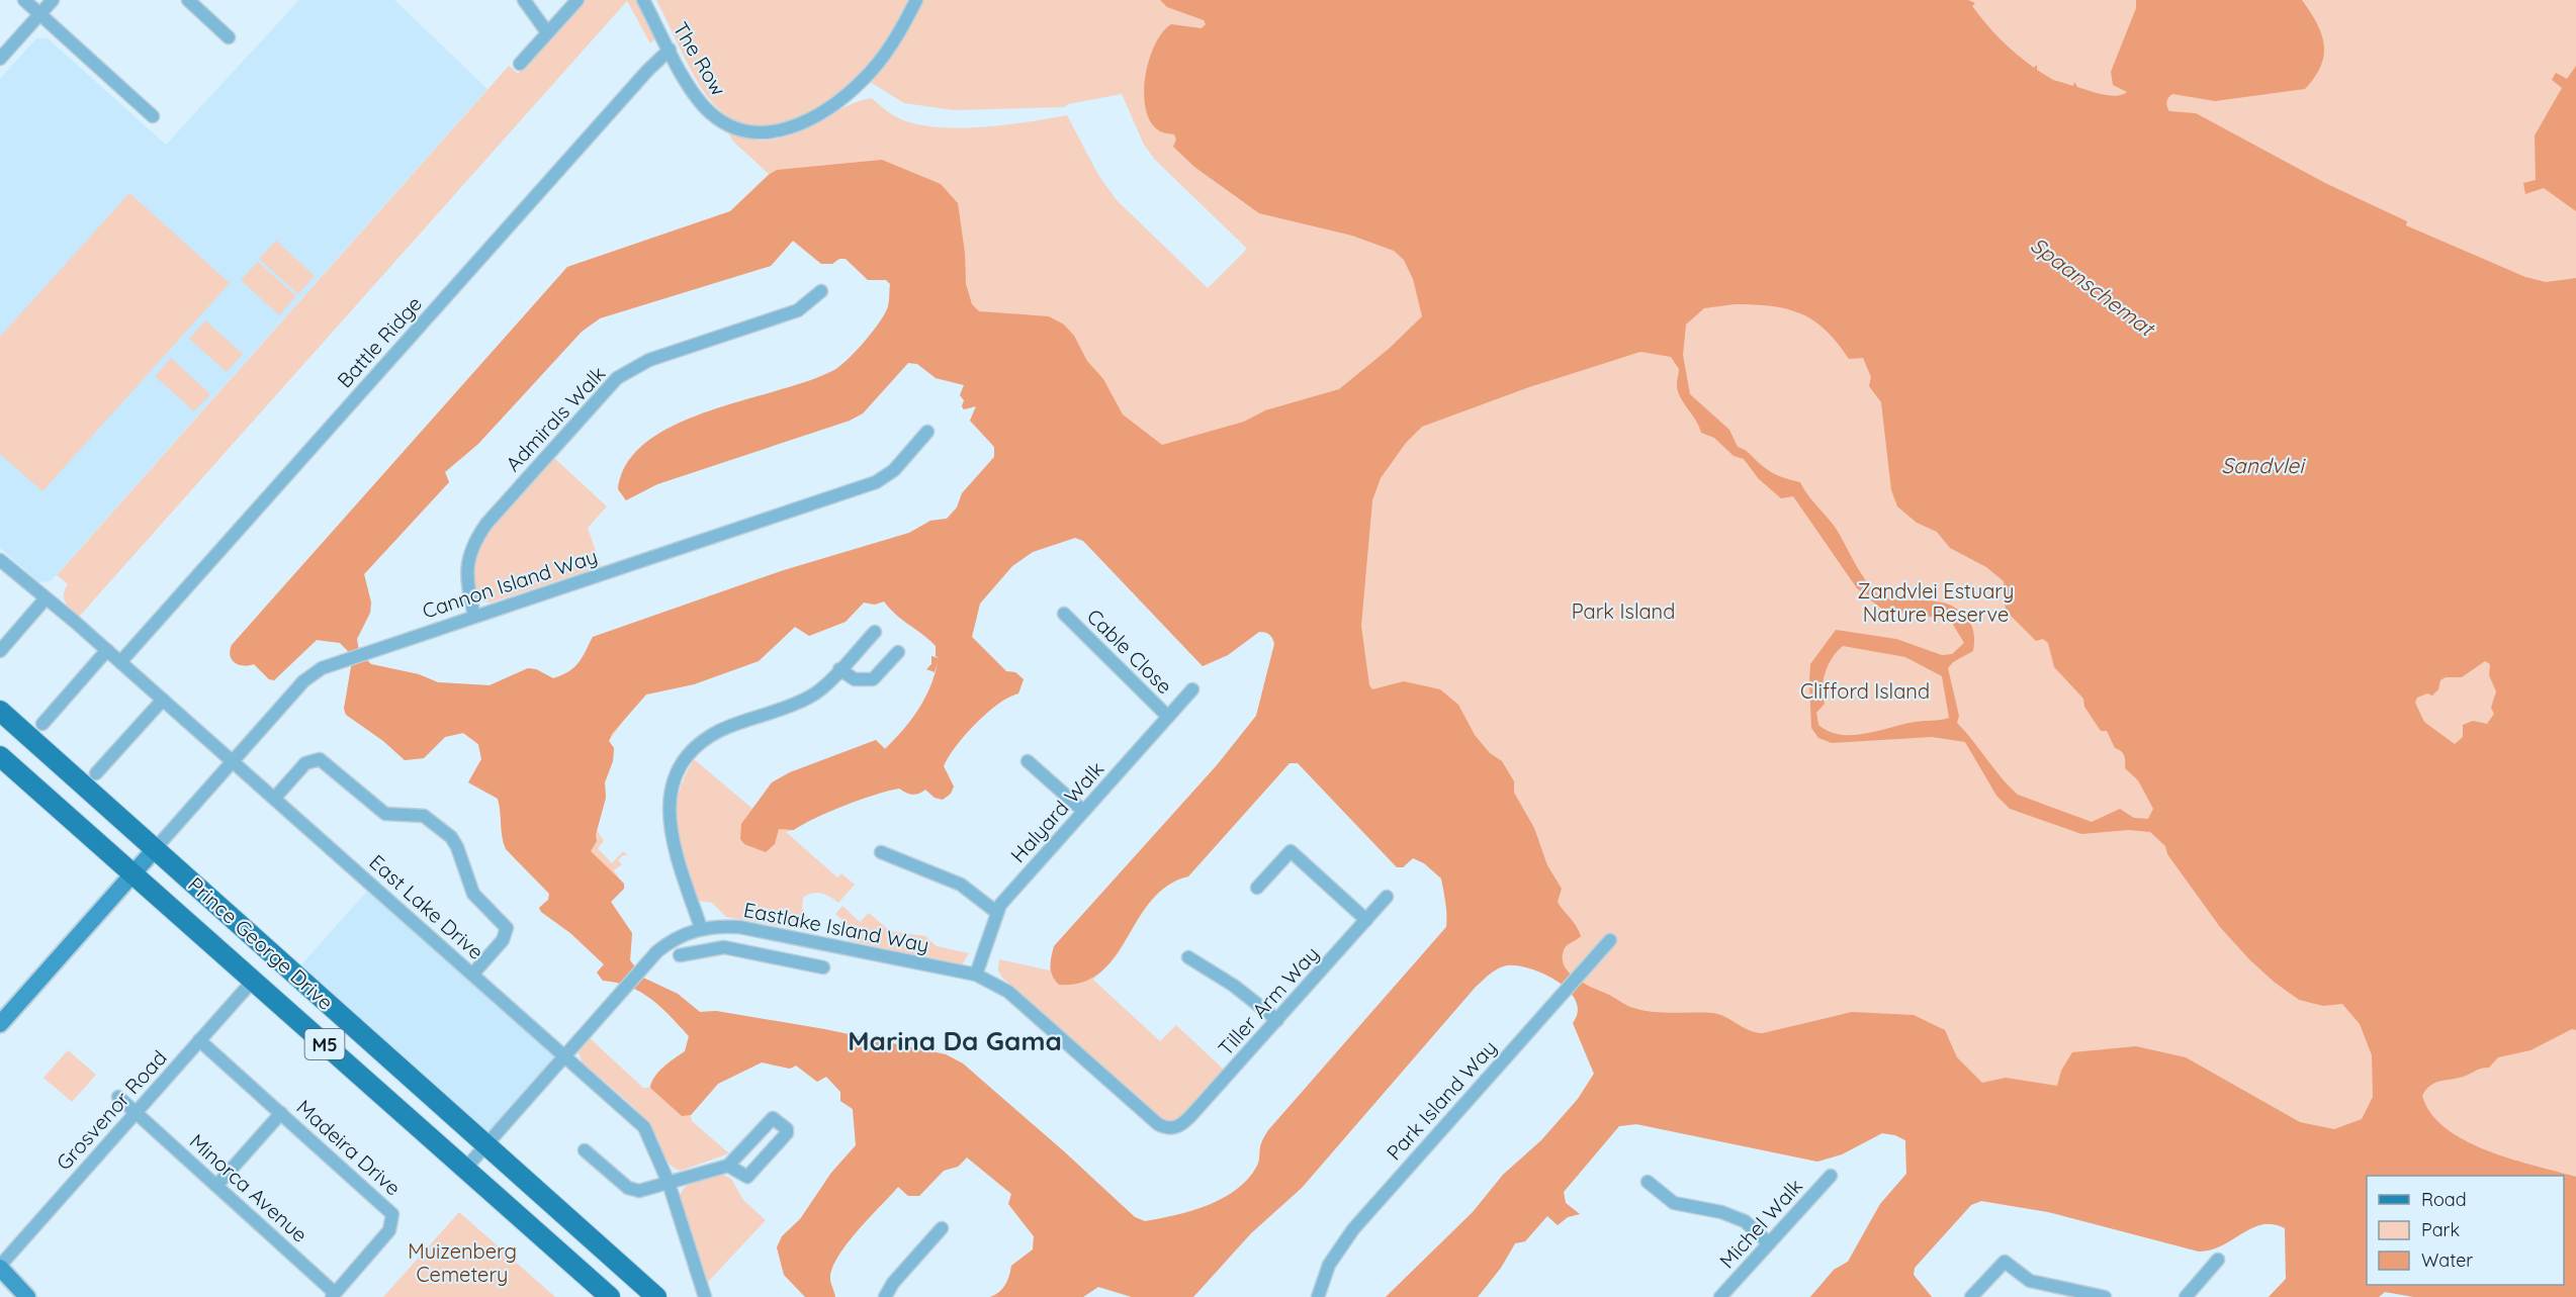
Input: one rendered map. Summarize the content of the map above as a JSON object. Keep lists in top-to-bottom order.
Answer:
{
  "streets": {
    "main road": ["Prince George Drive", "M5"],
    "street": [
      "The Row",
      "Battle Ridge",
      "Admirals Walk",
      "Cannon Island Way",
      "Cable Close",
      "Halyard Walk",
      "East Lake Drive",
      "Eastlake Island Way",
      "Tiller Arm Way",
      "Park Island Way",
      "Grosvenor Road",
      "Madeira Drive",
      "Minorca Avenue",
      "Michel Walk"
    ]
  },
  "crossings": [
    ["The Row", "Battle Ridge"],
    ["Battle Ridge", "East Lake Drive"],
    ["Admirals Walk", "Cannon Island Way"],
    ["Cannon Island Way", "East Lake Drive"],
    ["Cannon Island Way", "Prince George Drive"],
    ["Cable Close", "Halyard Walk"],
    ["Halyard Walk", "Eastlake Island Way"],
    ["East Lake Drive", "Eastlake Island Way"],
    ["Eastlake Island Way", "Prince George Drive"],
    ["Eastlake Island Way", "Tiller Arm Way"],
    ["Prince George Drive", "Grosvenor Road"],
    ["Grosvenor Road", "Madeira Drive"],
    ["Grosvenor Road", "Minorca Avenue"],
    ["Madeira Drive", "Minorca Avenue"]
  ],
  "districts": ["Marina Da Gama"],
  "water": ["Spaanschemat", "Sandvlei"],
  "parks": [
    "Zandvlei Estuary Nature Reserve",
    "Park Island",
    "Clifford Island",
    "Muizenberg Cemetery"
  ],
  "legend": ["Road", "Park", "Water"]
}
